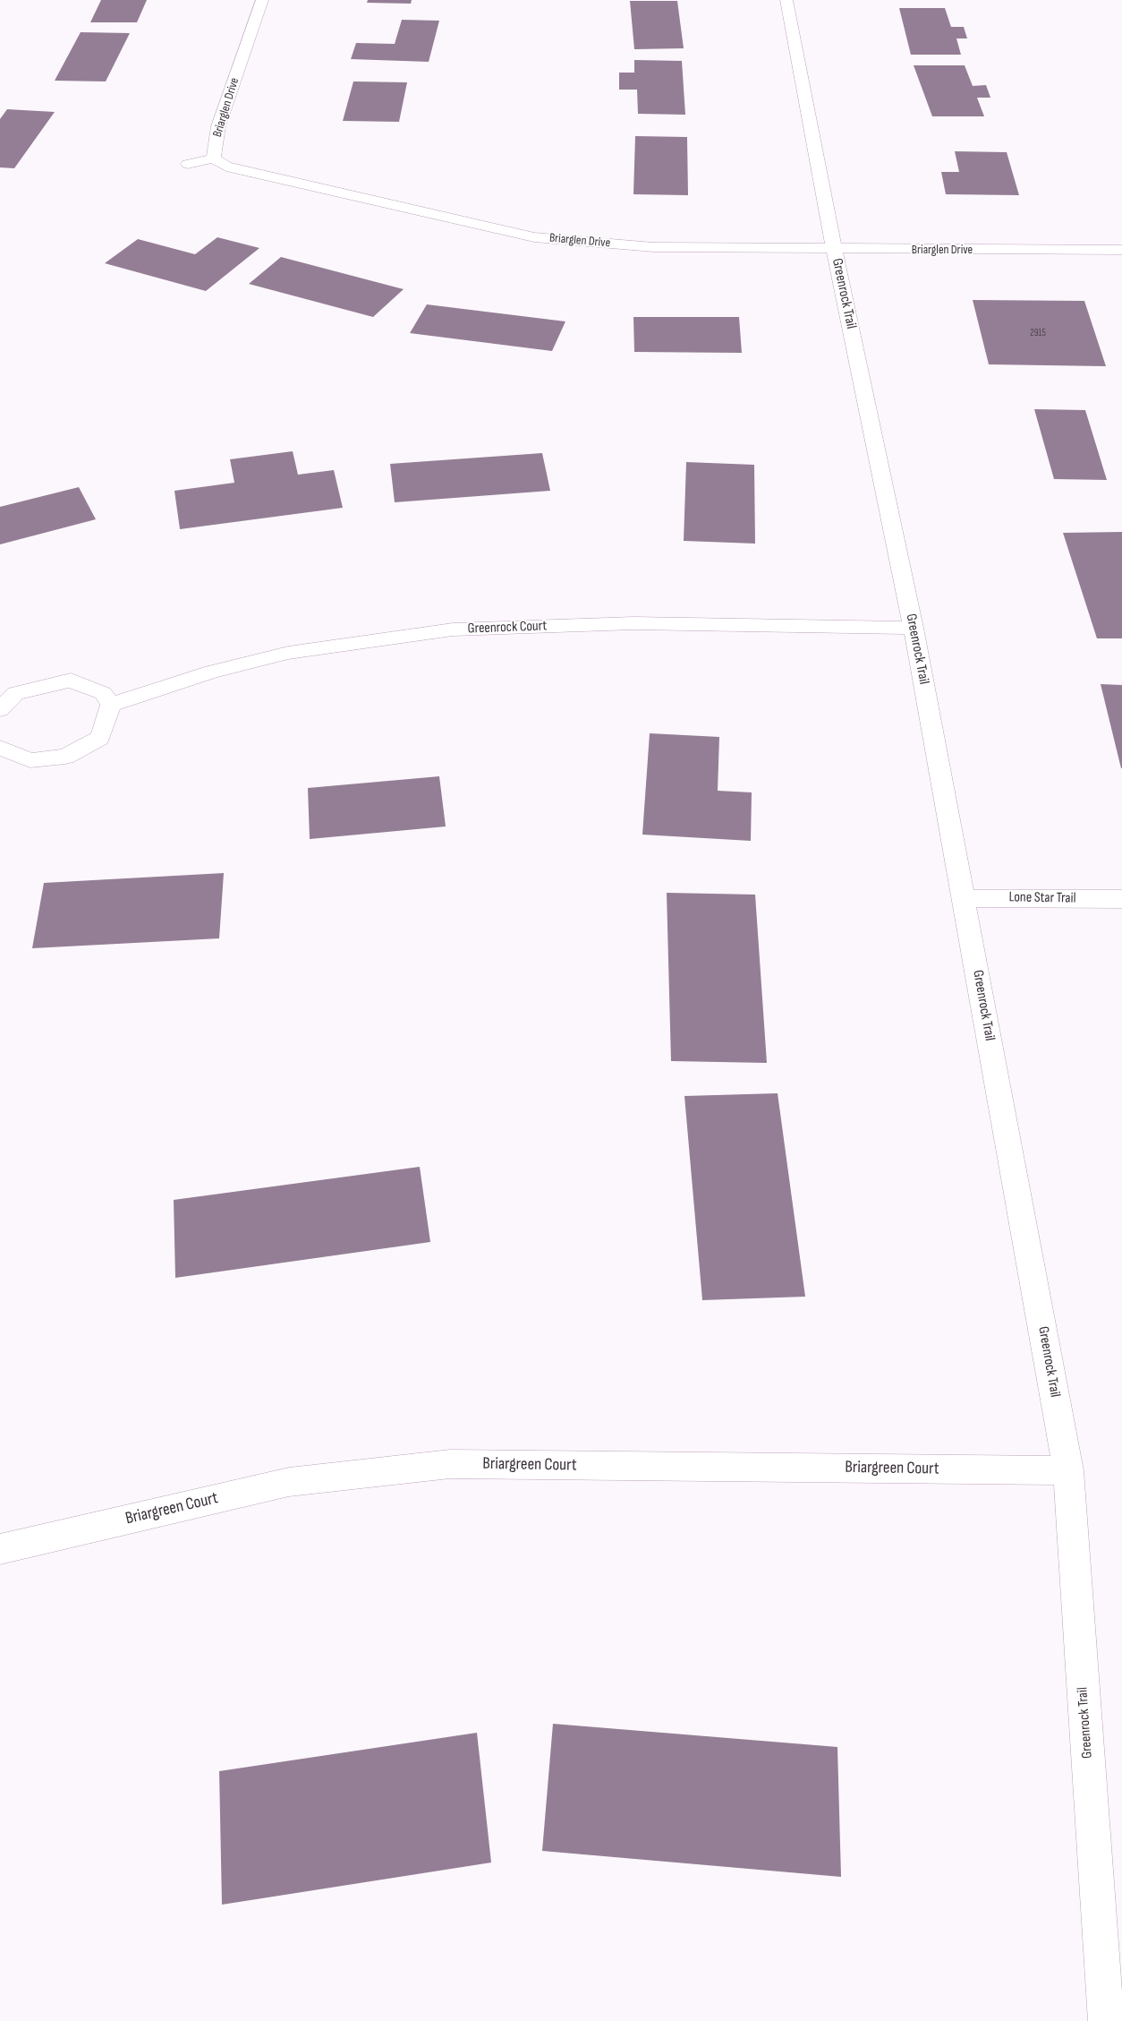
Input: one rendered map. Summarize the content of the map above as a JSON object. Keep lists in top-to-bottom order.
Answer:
{
  "streets": {
    "street": [
      "Briarglen Drive",
      "Greenrock Trail",
      "Greenrock Court",
      "Lone Star Trail",
      "Briargreen Court"
    ]
  },
  "crossings": [
    ["Briarglen Drive", "Greenrock Trail"],
    ["Greenrock Trail", "Greenrock Court"],
    ["Greenrock Trail", "Lone Star Trail"],
    ["Greenrock Trail", "Briargreen Court"]
  ],
  "house_numbers": ["2915"]
}
